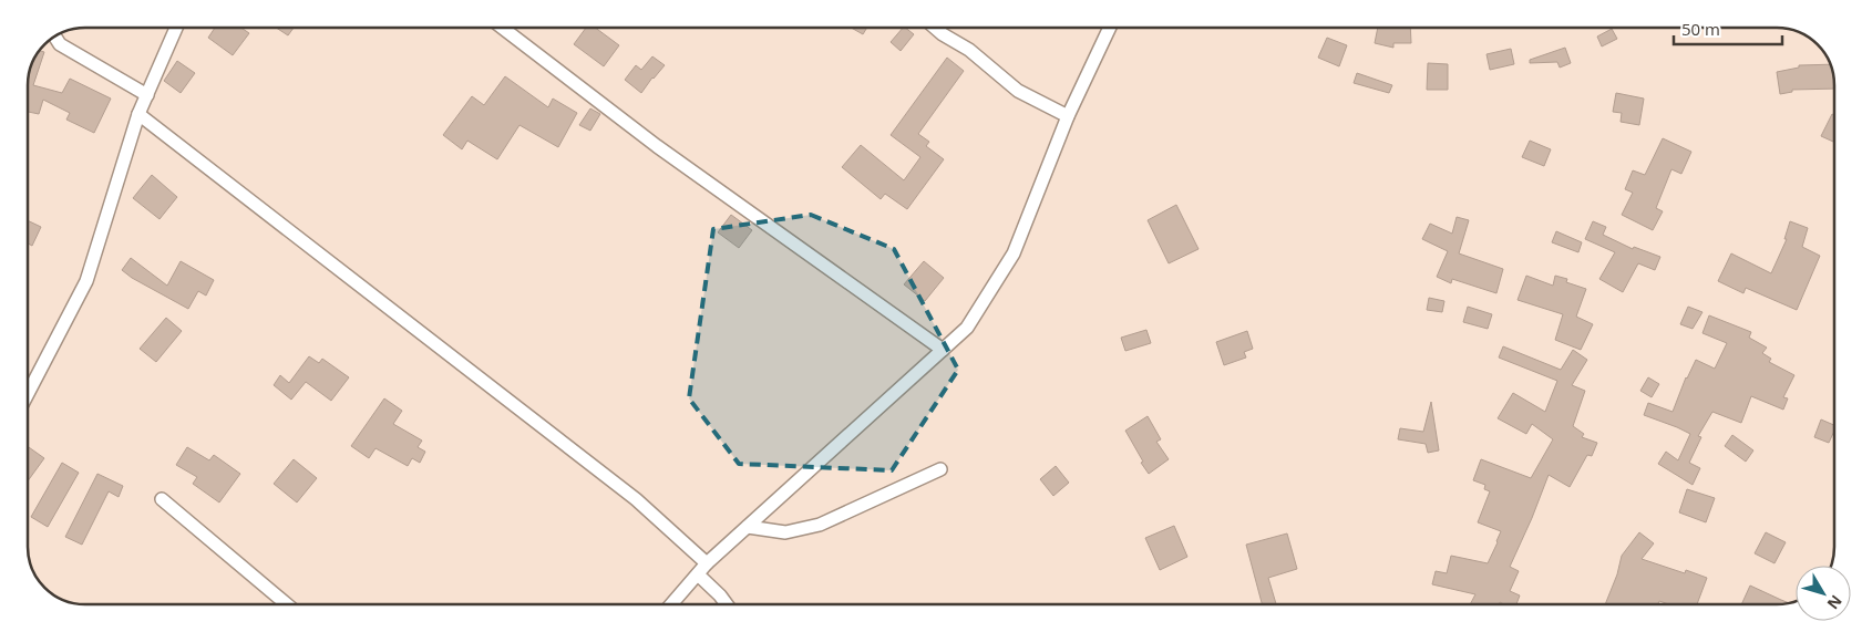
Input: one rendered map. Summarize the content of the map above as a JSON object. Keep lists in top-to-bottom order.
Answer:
{
  "scale_bar": "50 m",
  "north": "bottom right"
}
